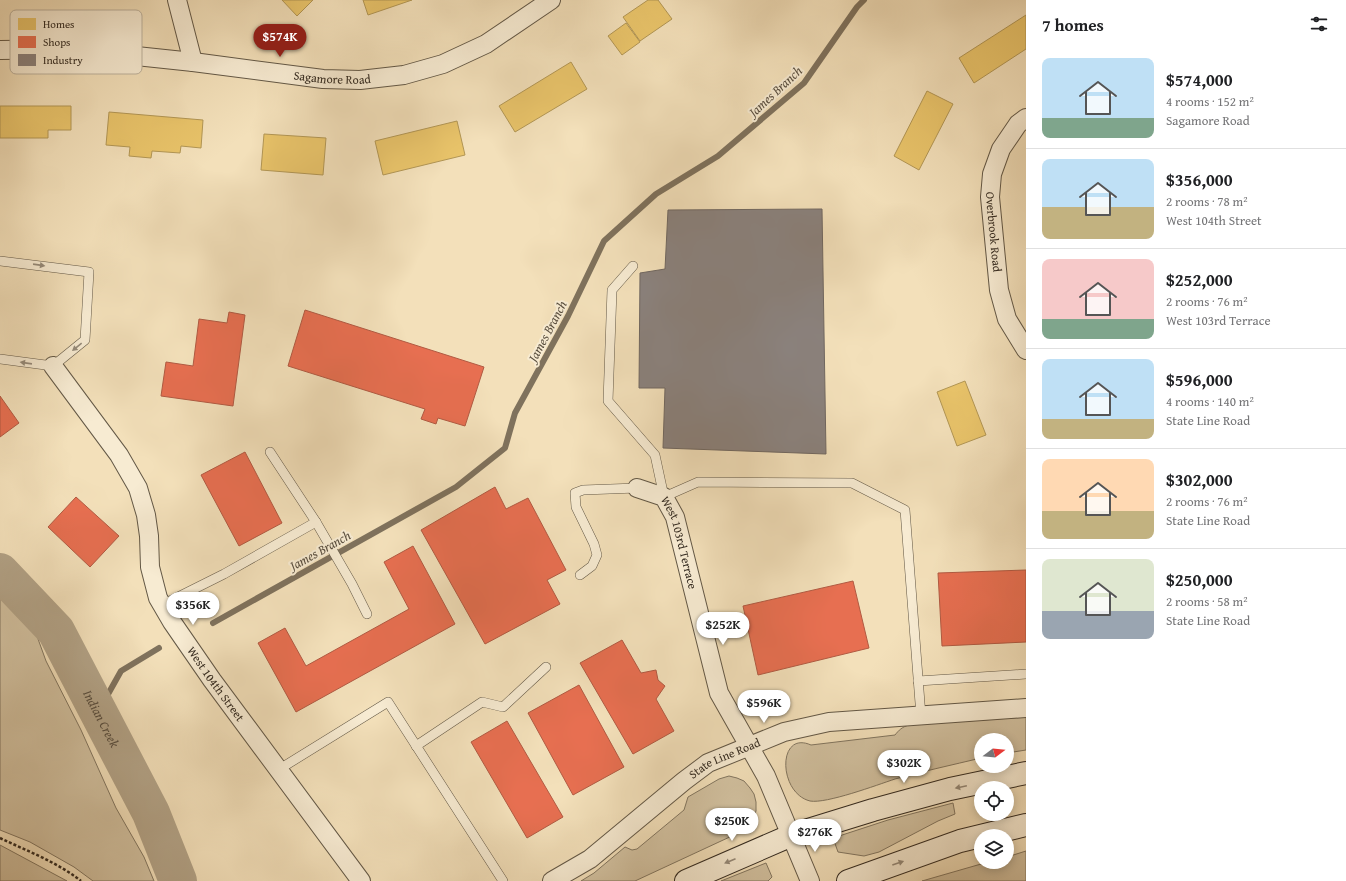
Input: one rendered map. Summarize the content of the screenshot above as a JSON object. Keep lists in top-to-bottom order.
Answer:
{
  "streets": {
    "street": [
      "Sagamore Road",
      "Overbrook Road",
      "West 103rd Terrace",
      "West 104th Street",
      "State Line Road"
    ]
  },
  "crossings": [
    ["West 103rd Terrace", "State Line Road"]
  ],
  "water": ["James Branch", "Indian Creek"],
  "legend": ["Homes", "Shops", "Industry"],
  "north": "right",
  "page": {
    "heading": "7 homes",
    "price": [
      "$574K",
      "$356K",
      "$252K",
      "$596K",
      "$302K",
      "$250K",
      "$276K"
    ],
    "list": [
      {
        "name": "$574,000",
        "note": "4 rooms · 152 m² · Sagamore Road"
      },
      {
        "name": "$356,000",
        "note": "2 rooms · 78 m² · West 104th Street"
      },
      {
        "name": "$252,000",
        "note": "2 rooms · 76 m² · West 103rd Terrace"
      },
      {
        "name": "$596,000",
        "note": "4 rooms · 140 m² · State Line Road"
      },
      {
        "name": "$302,000",
        "note": "2 rooms · 76 m² · State Line Road"
      },
      {
        "name": "$250,000",
        "note": "2 rooms · 58 m² · State Line Road"
      }
    ]
  }
}
